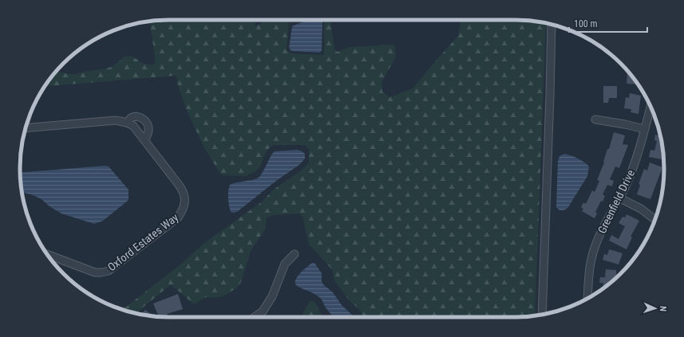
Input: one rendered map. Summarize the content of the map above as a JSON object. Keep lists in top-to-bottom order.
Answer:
{
  "streets": {
    "street": ["Greenfield Drive", "Oxford Estates Way"]
  },
  "scale_bar": "100 m",
  "north": "right"
}
